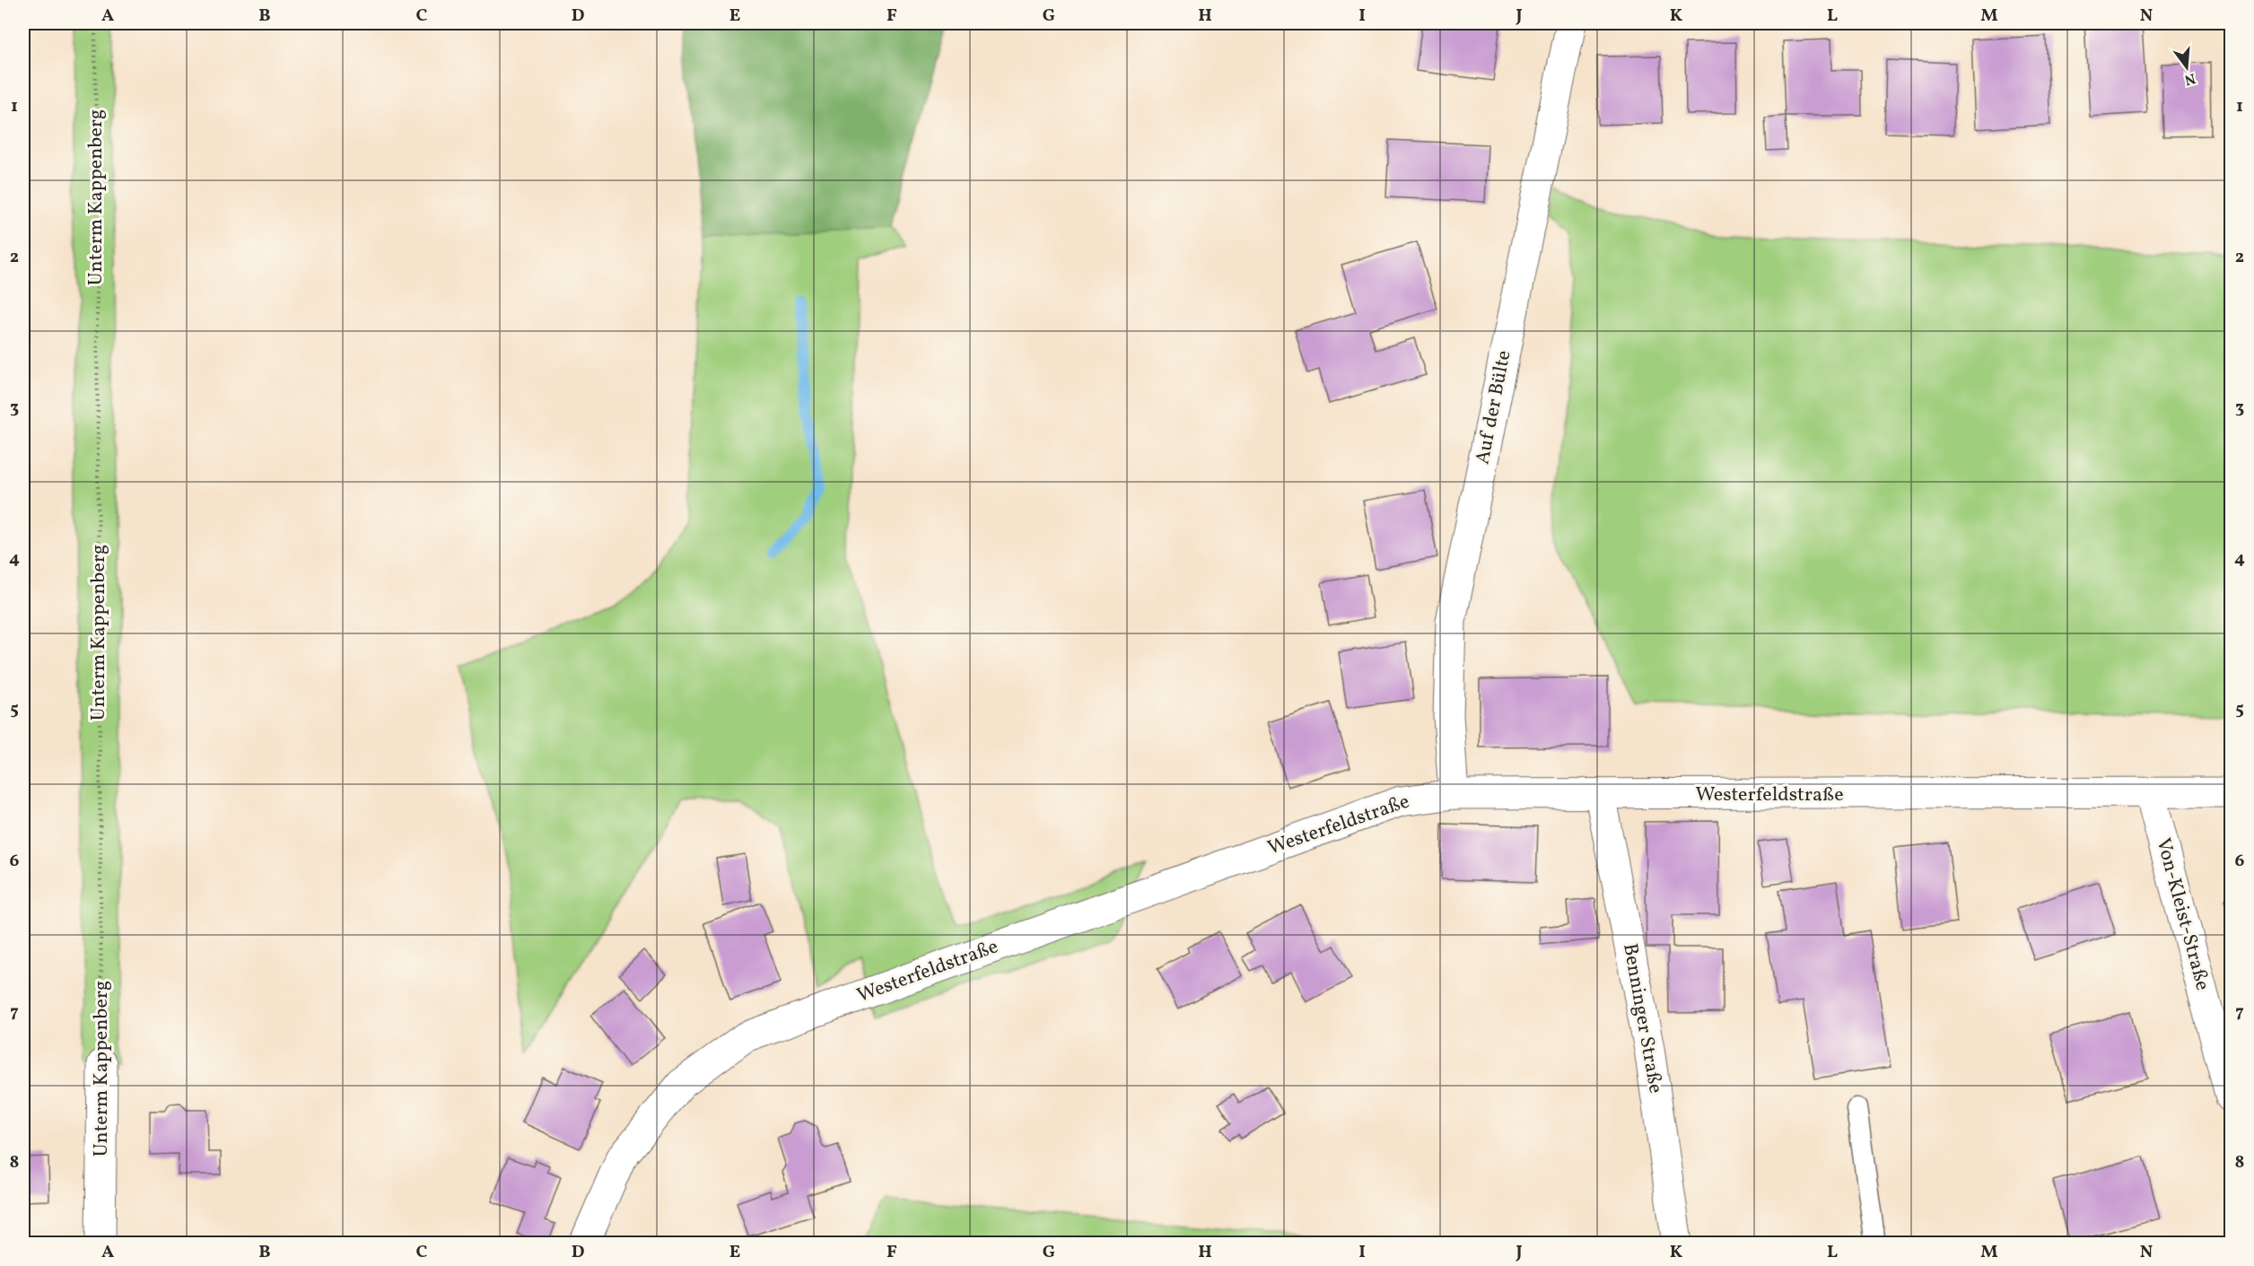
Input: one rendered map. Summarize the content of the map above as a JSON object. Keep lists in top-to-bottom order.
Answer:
{
  "streets": {
    "street": [
      "Unterm Kappenberg",
      "Auf der Bülte",
      "Westerfeldstraße",
      "Von-Kleist-Straße",
      "Benninger Straße"
    ]
  },
  "crossings": [
    ["Auf der Bülte", "Westerfeldstraße"],
    ["Westerfeldstraße", "Von-Kleist-Straße"],
    ["Westerfeldstraße", "Benninger Straße"]
  ],
  "north": "bottom",
  "grid": {
    "columns": [
      "A",
      "B",
      "C",
      "D",
      "E",
      "F",
      "G",
      "H",
      "I",
      "J",
      "K",
      "L",
      "M",
      "N"
    ],
    "rows": [
      "1",
      "2",
      "3",
      "4",
      "5",
      "6",
      "7",
      "8"
    ]
  }
}
